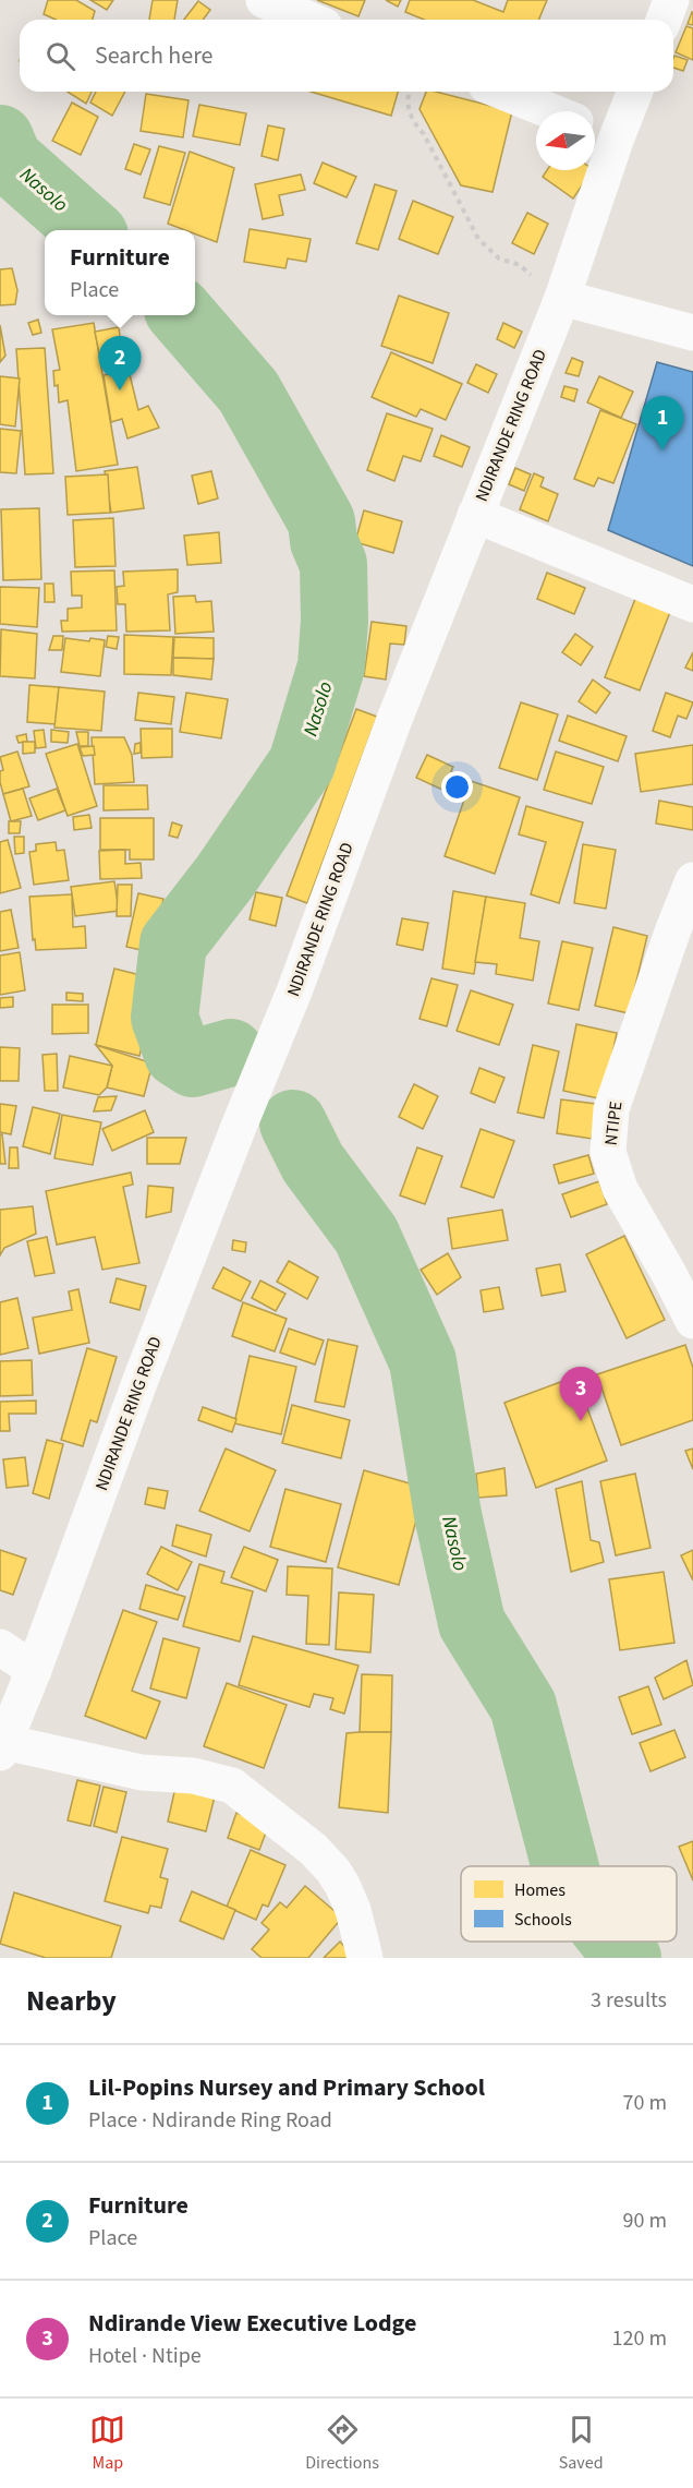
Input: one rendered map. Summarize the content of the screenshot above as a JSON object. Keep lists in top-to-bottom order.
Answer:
{
  "streets": {
    "street": ["NDIRANDE RING ROAD", "NTIPE"]
  },
  "water": ["Nasolo"],
  "legend": ["Homes", "Schools"],
  "north": "left",
  "page": {
    "search": "Search here",
    "popup": ["Furniture", "Place"],
    "pins": ["2", "1", "3"],
    "heading": ["Nearby", "3 results"],
    "list": [
      {
        "mark": "1",
        "name": "Lil-Popins Nursey and Primary School",
        "note": "Place · Ndirande Ring Road",
        "value": "70 m"
      },
      {
        "mark": "2",
        "name": "Furniture",
        "note": "Place",
        "value": "90 m"
      },
      {
        "mark": "3",
        "name": "Ndirande View Executive Lodge",
        "note": "Hotel · Ntipe",
        "value": "120 m"
      }
    ],
    "nav": ["Map", "Directions", "Saved"]
  }
}
